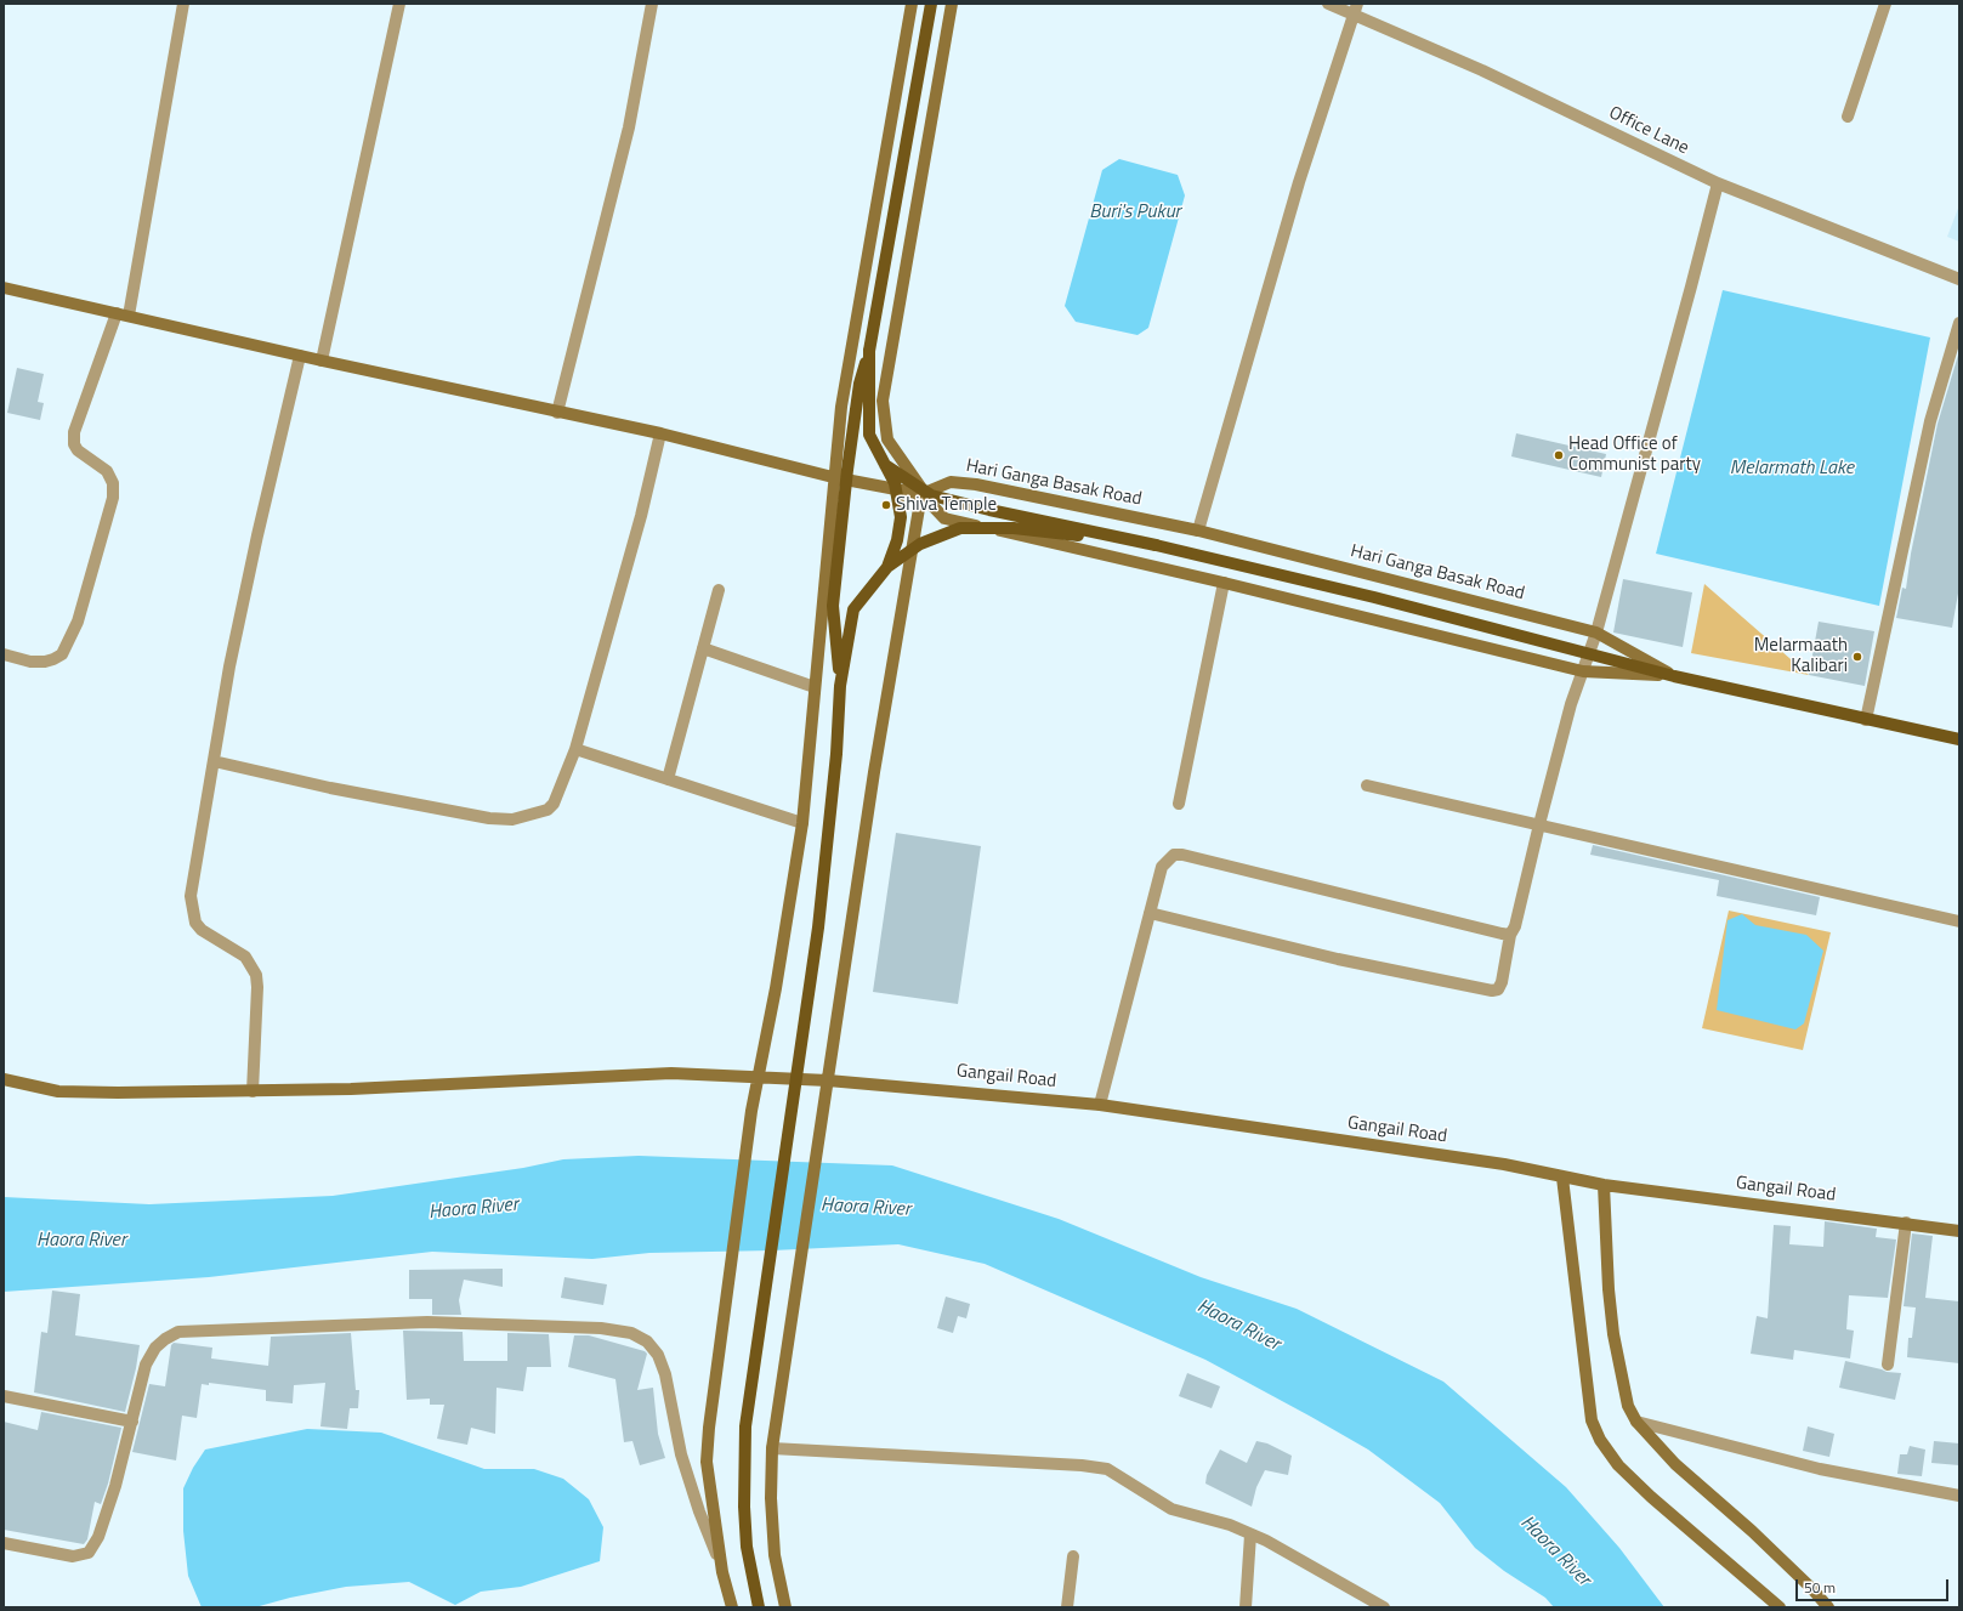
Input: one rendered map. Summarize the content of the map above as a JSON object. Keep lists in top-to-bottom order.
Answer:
{
  "streets": {
    "main road": ["Hari Ganga Basak Road"],
    "street": ["Office Lane", "Gangail Road"]
  },
  "water": ["Buri's Pukur", "Melarmath Lake", "Haora River"],
  "places": ["Head Office of Communist party", "Shiva Temple", "Melarmaath Kalibari"],
  "scale_bar": "50 m"
}
